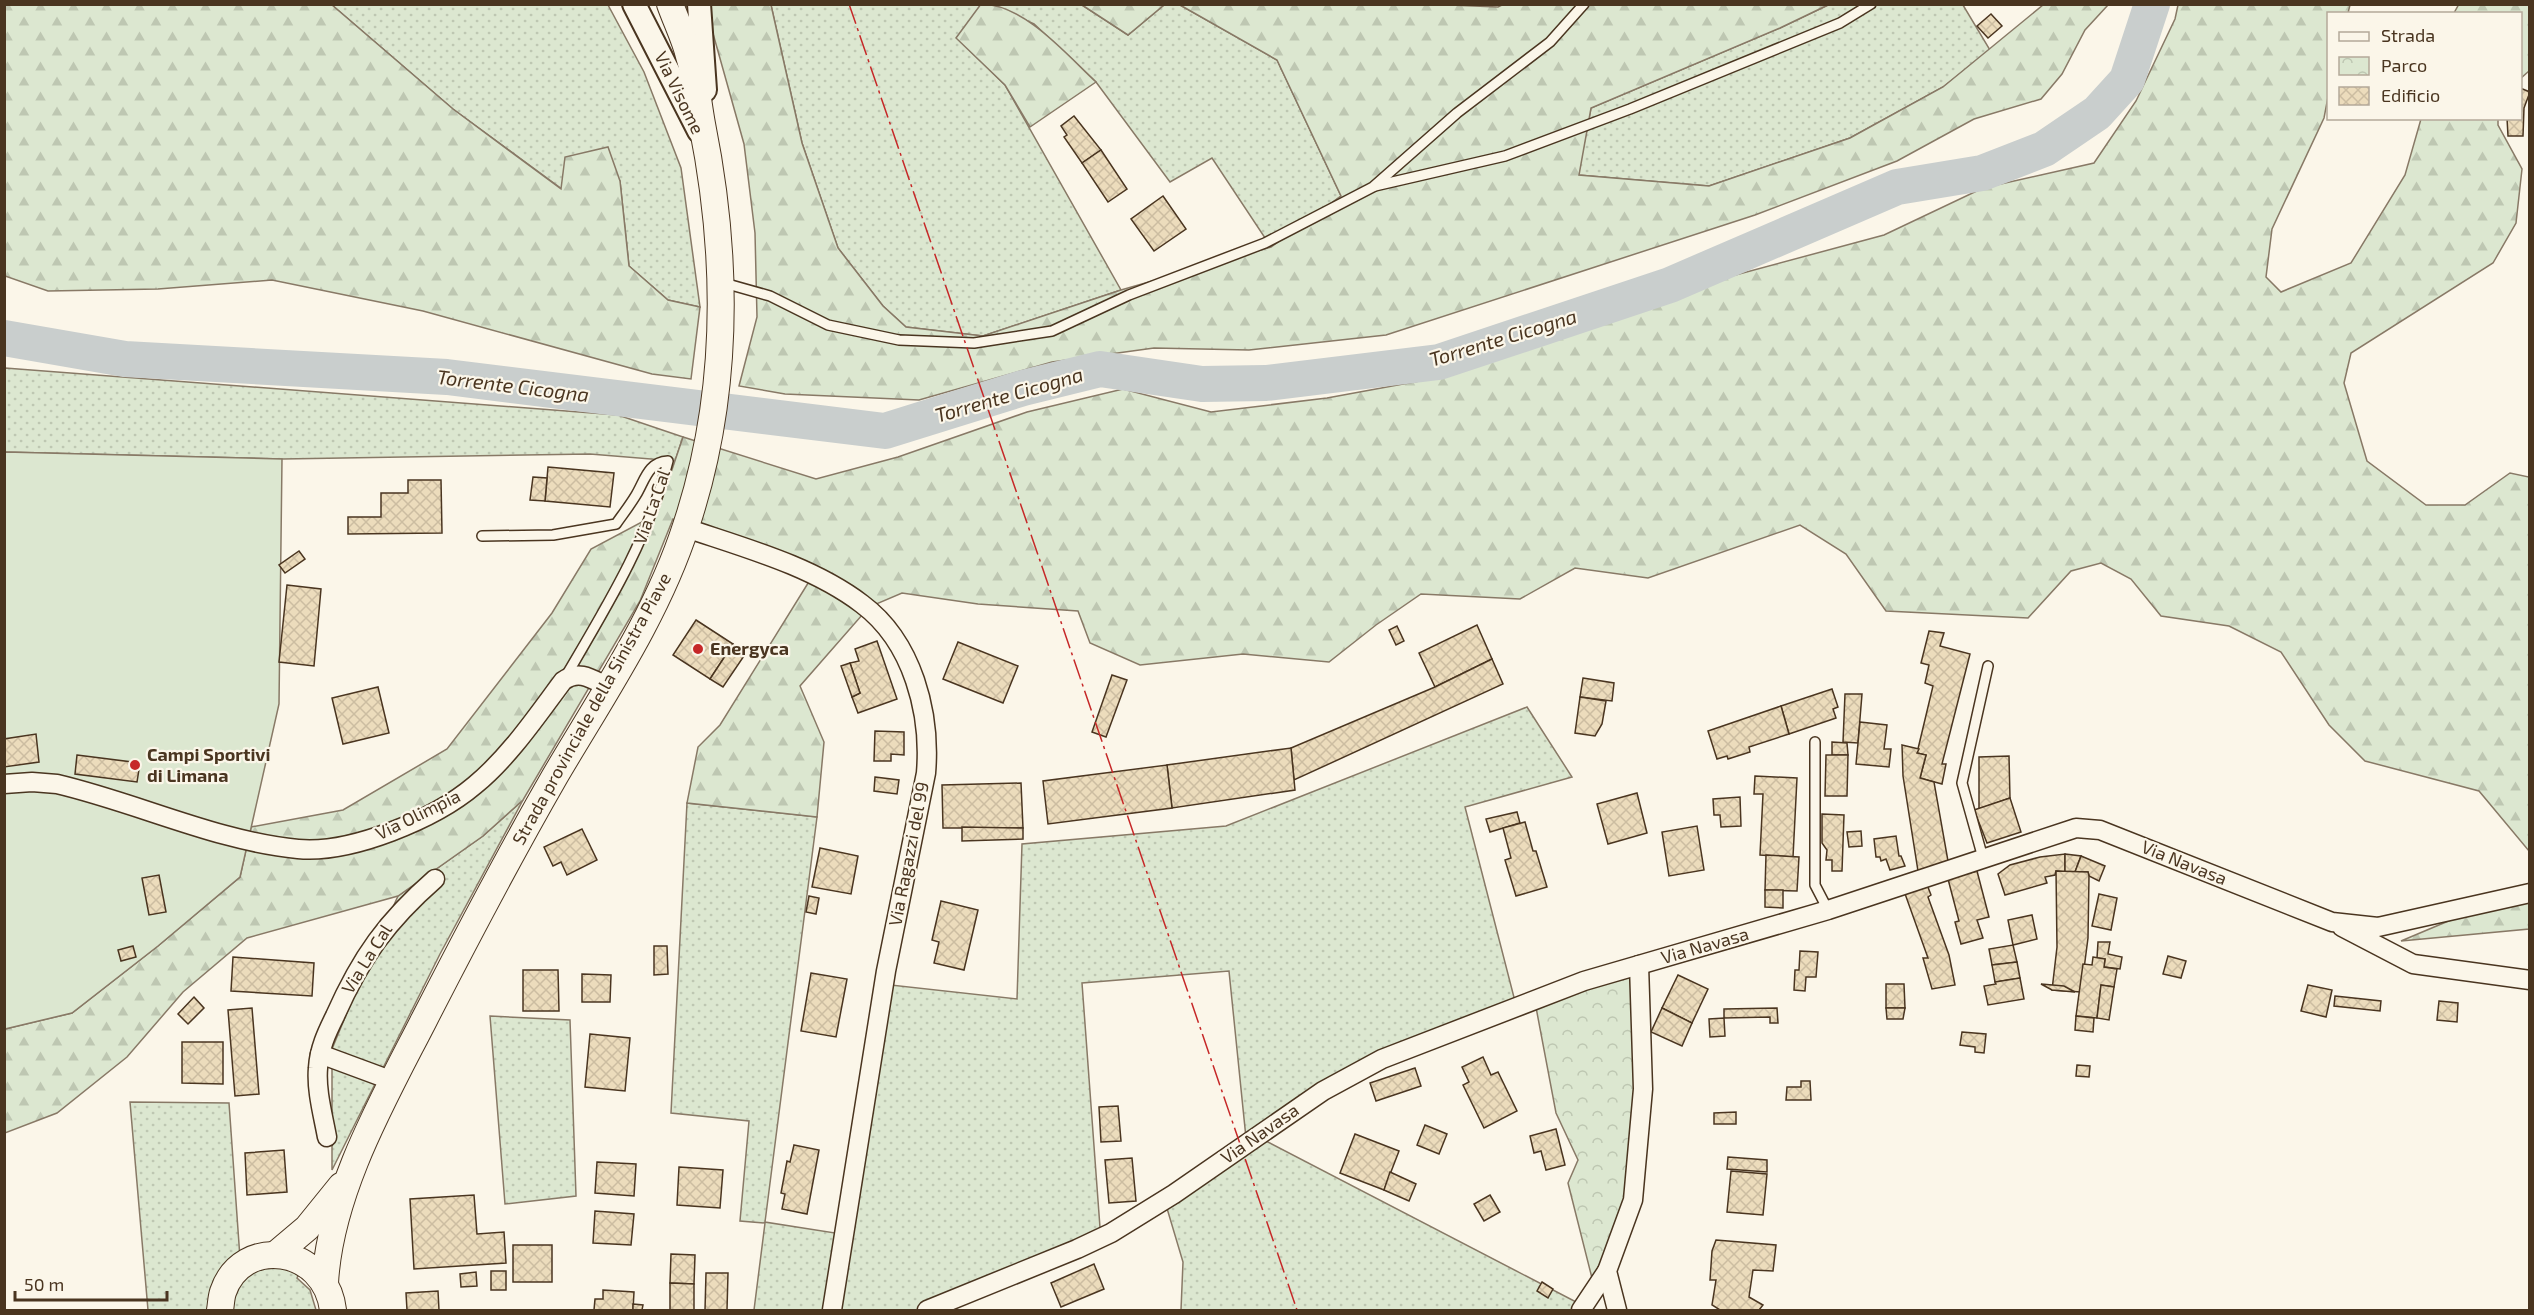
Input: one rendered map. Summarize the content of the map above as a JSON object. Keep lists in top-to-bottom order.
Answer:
{
  "streets": {
    "main road": ["Strada provinciale della Sinistra Piave"],
    "street": [
      "Via Visome",
      "Via La Cal",
      "Via Olimpia",
      "Via Ragazzi del 99",
      "Via Navasa"
    ]
  },
  "crossings": [
    ["Via Visome", "Strada provinciale della Sinistra Piave"],
    ["Via La Cal", "Via Olimpia"],
    ["Strada provinciale della Sinistra Piave", "Via Ragazzi del 99"]
  ],
  "water": ["Torrente Cicogna"],
  "places": ["Energyca", "Campi Sportivi di Limana"],
  "legend": ["Strada", "Parco", "Edificio"],
  "scale_bar": "50 m"
}
